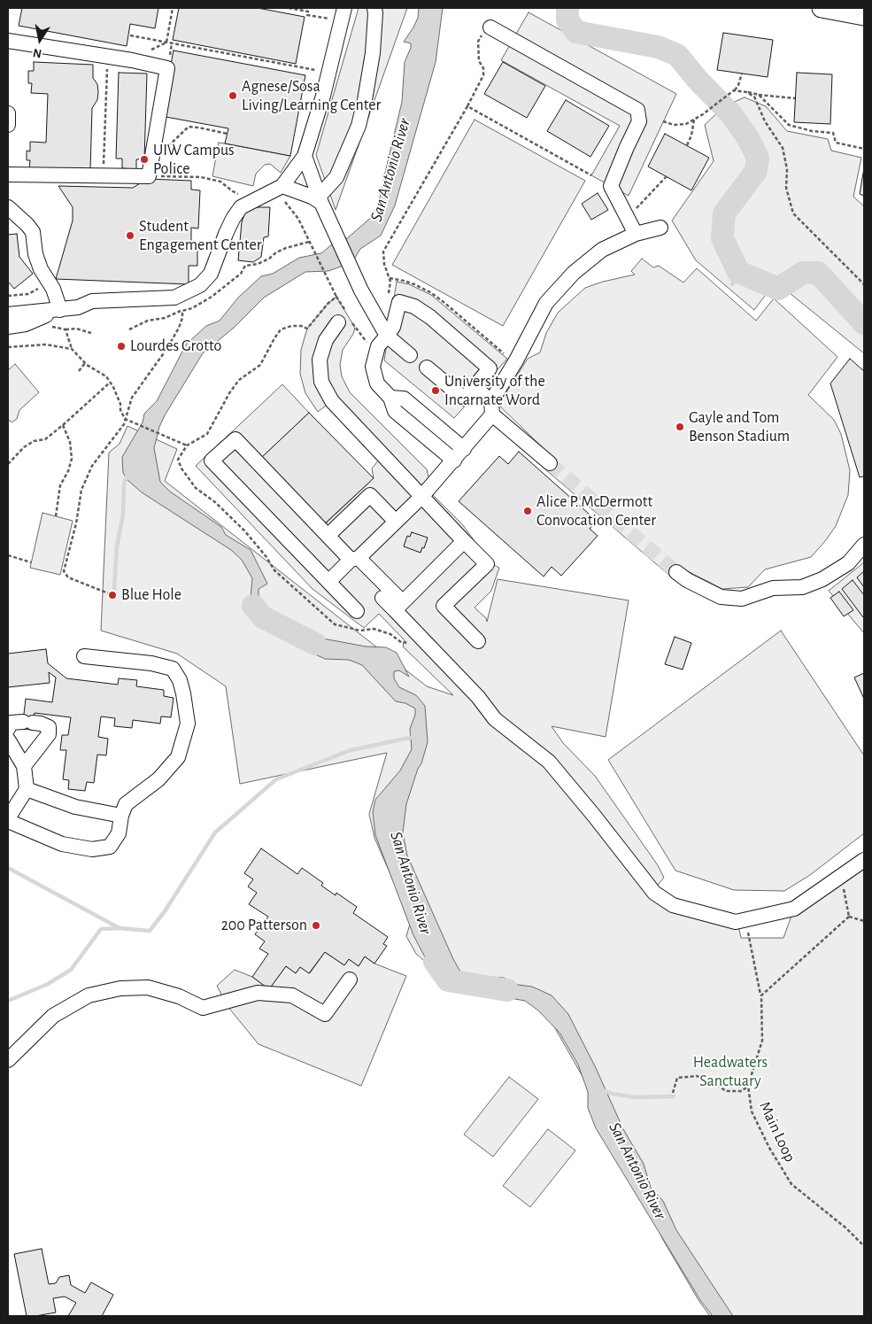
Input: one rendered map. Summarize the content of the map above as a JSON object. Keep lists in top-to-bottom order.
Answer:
{
  "streets": {
    "path": ["Main Loop"]
  },
  "water": ["San Antonio River"],
  "parks": ["Headwaters Sanctuary"],
  "places": [
    "Agnese/Sosa Living/Learning Center",
    "UIW Campus Police",
    "Student Engagement Center",
    "Lourdes Grotto",
    "University of the Incarnate Word",
    "Gayle and Tom Benson Stadium",
    "Alice P. McDermott Convocation Center",
    "Blue Hole",
    "200 Patterson"
  ],
  "north": "bottom"
}
